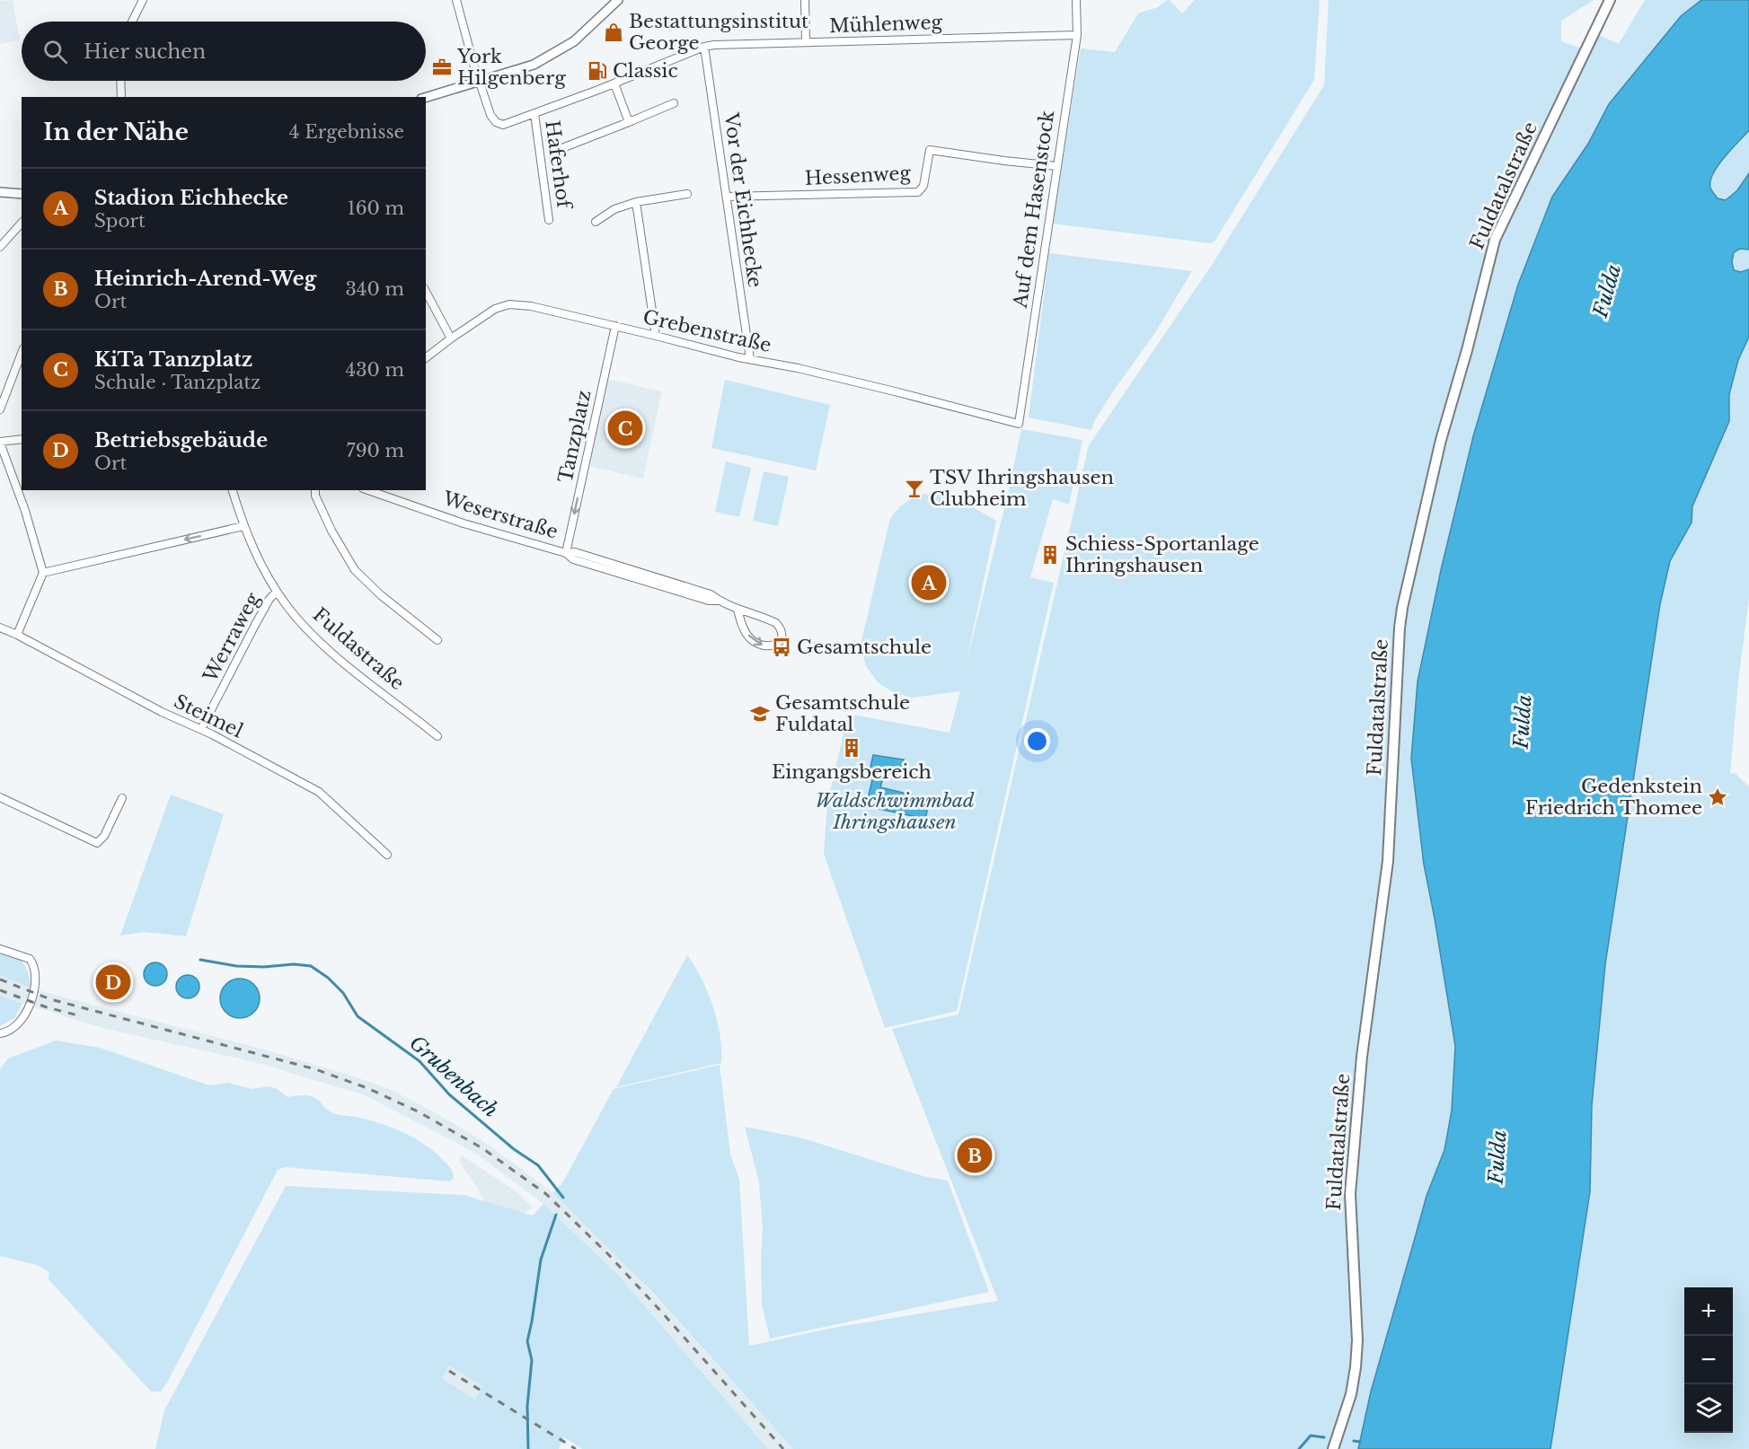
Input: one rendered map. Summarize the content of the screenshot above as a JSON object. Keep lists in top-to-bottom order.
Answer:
{
  "streets": {
    "main road": ["Fuldatalstraße"],
    "street": [
      "Mühlenweg",
      "Haferhof",
      "Hessenweg",
      "Vor der Eichhecke",
      "Auf dem Hasenstock",
      "Grebenstraße",
      "Tanzplatz",
      "Weserstraße",
      "Werraweg",
      "Fuldastraße",
      "Steimel"
    ]
  },
  "crossings": [
    ["Mühlenweg", "Haferhof"],
    ["Mühlenweg", "Vor der Eichhecke"],
    ["Mühlenweg", "Auf dem Hasenstock"],
    ["Hessenweg", "Vor der Eichhecke"],
    ["Hessenweg", "Auf dem Hasenstock"],
    ["Vor der Eichhecke", "Grebenstraße"],
    ["Auf dem Hasenstock", "Grebenstraße"],
    ["Grebenstraße", "Tanzplatz"],
    ["Tanzplatz", "Weserstraße"],
    ["Werraweg", "Fuldastraße"],
    ["Werraweg", "Steimel"]
  ],
  "one_way": ["Tanzplatz"],
  "water": ["Fulda", "Grubenbach"],
  "parks": ["Waldschwimmbad Ihringshausen"],
  "places": {
    "shop": ["Bestattungsinstitut George"],
    "office": ["York Hilgenberg"],
    "fuel station": ["Classic"],
    "bar": ["TSV Ihringshausen Clubheim"],
    "building": ["Schiess-Sportanlage Ihringshausen", "Eingangsbereich"],
    "bus stop": ["Gesamtschule"],
    "school or university": ["Gesamtschule Fuldatal"],
    "place": ["Gedenkstein Friedrich Thomee"]
  },
  "page": {
    "search": "Hier suchen",
    "heading": ["In der Nähe", "4 Ergebnisse"],
    "list": [
      {
        "mark": "A",
        "name": "Stadion Eichhecke",
        "note": "Sport",
        "value": "160 m"
      },
      {
        "mark": "B",
        "name": "Heinrich-Arend-Weg",
        "note": "Ort",
        "value": "340 m"
      },
      {
        "mark": "C",
        "name": "KiTa Tanzplatz",
        "note": "Schule · Tanzplatz",
        "value": "430 m"
      },
      {
        "mark": "D",
        "name": "Betriebsgebäude",
        "note": "Ort",
        "value": "790 m"
      }
    ],
    "pins": [
      "C",
      "A",
      "D",
      "B"
    ],
    "map_buttons": ["+", "−"]
  }
}
